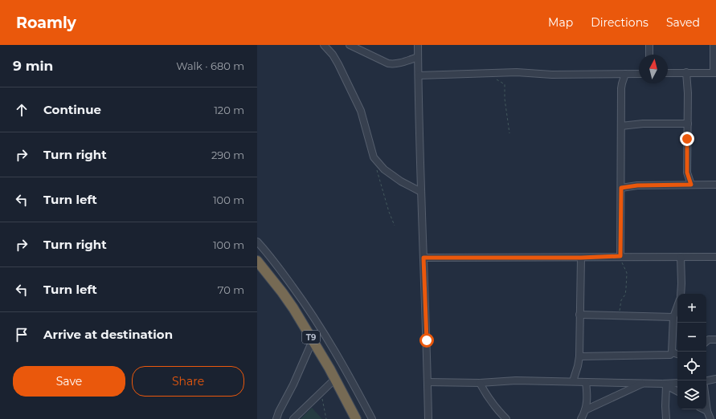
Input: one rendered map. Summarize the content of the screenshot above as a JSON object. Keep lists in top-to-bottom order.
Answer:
{
  "streets": {
    "highway": ["T9"]
  },
  "north": "top",
  "page": {
    "header": "Roamly",
    "nav": ["Map", "Directions", "Saved"],
    "heading": ["9 min", "Walk · 680 m"],
    "list": [
      ["Continue", "120 m"],
      ["Turn right", "290 m"],
      ["Turn left", "100 m"],
      ["Turn right", "100 m"],
      ["Turn left", "70 m"],
      "Arrive at destination"
    ],
    "map_buttons": ["+", "−"],
    "buttons": ["Save", "Share"]
  }
}
